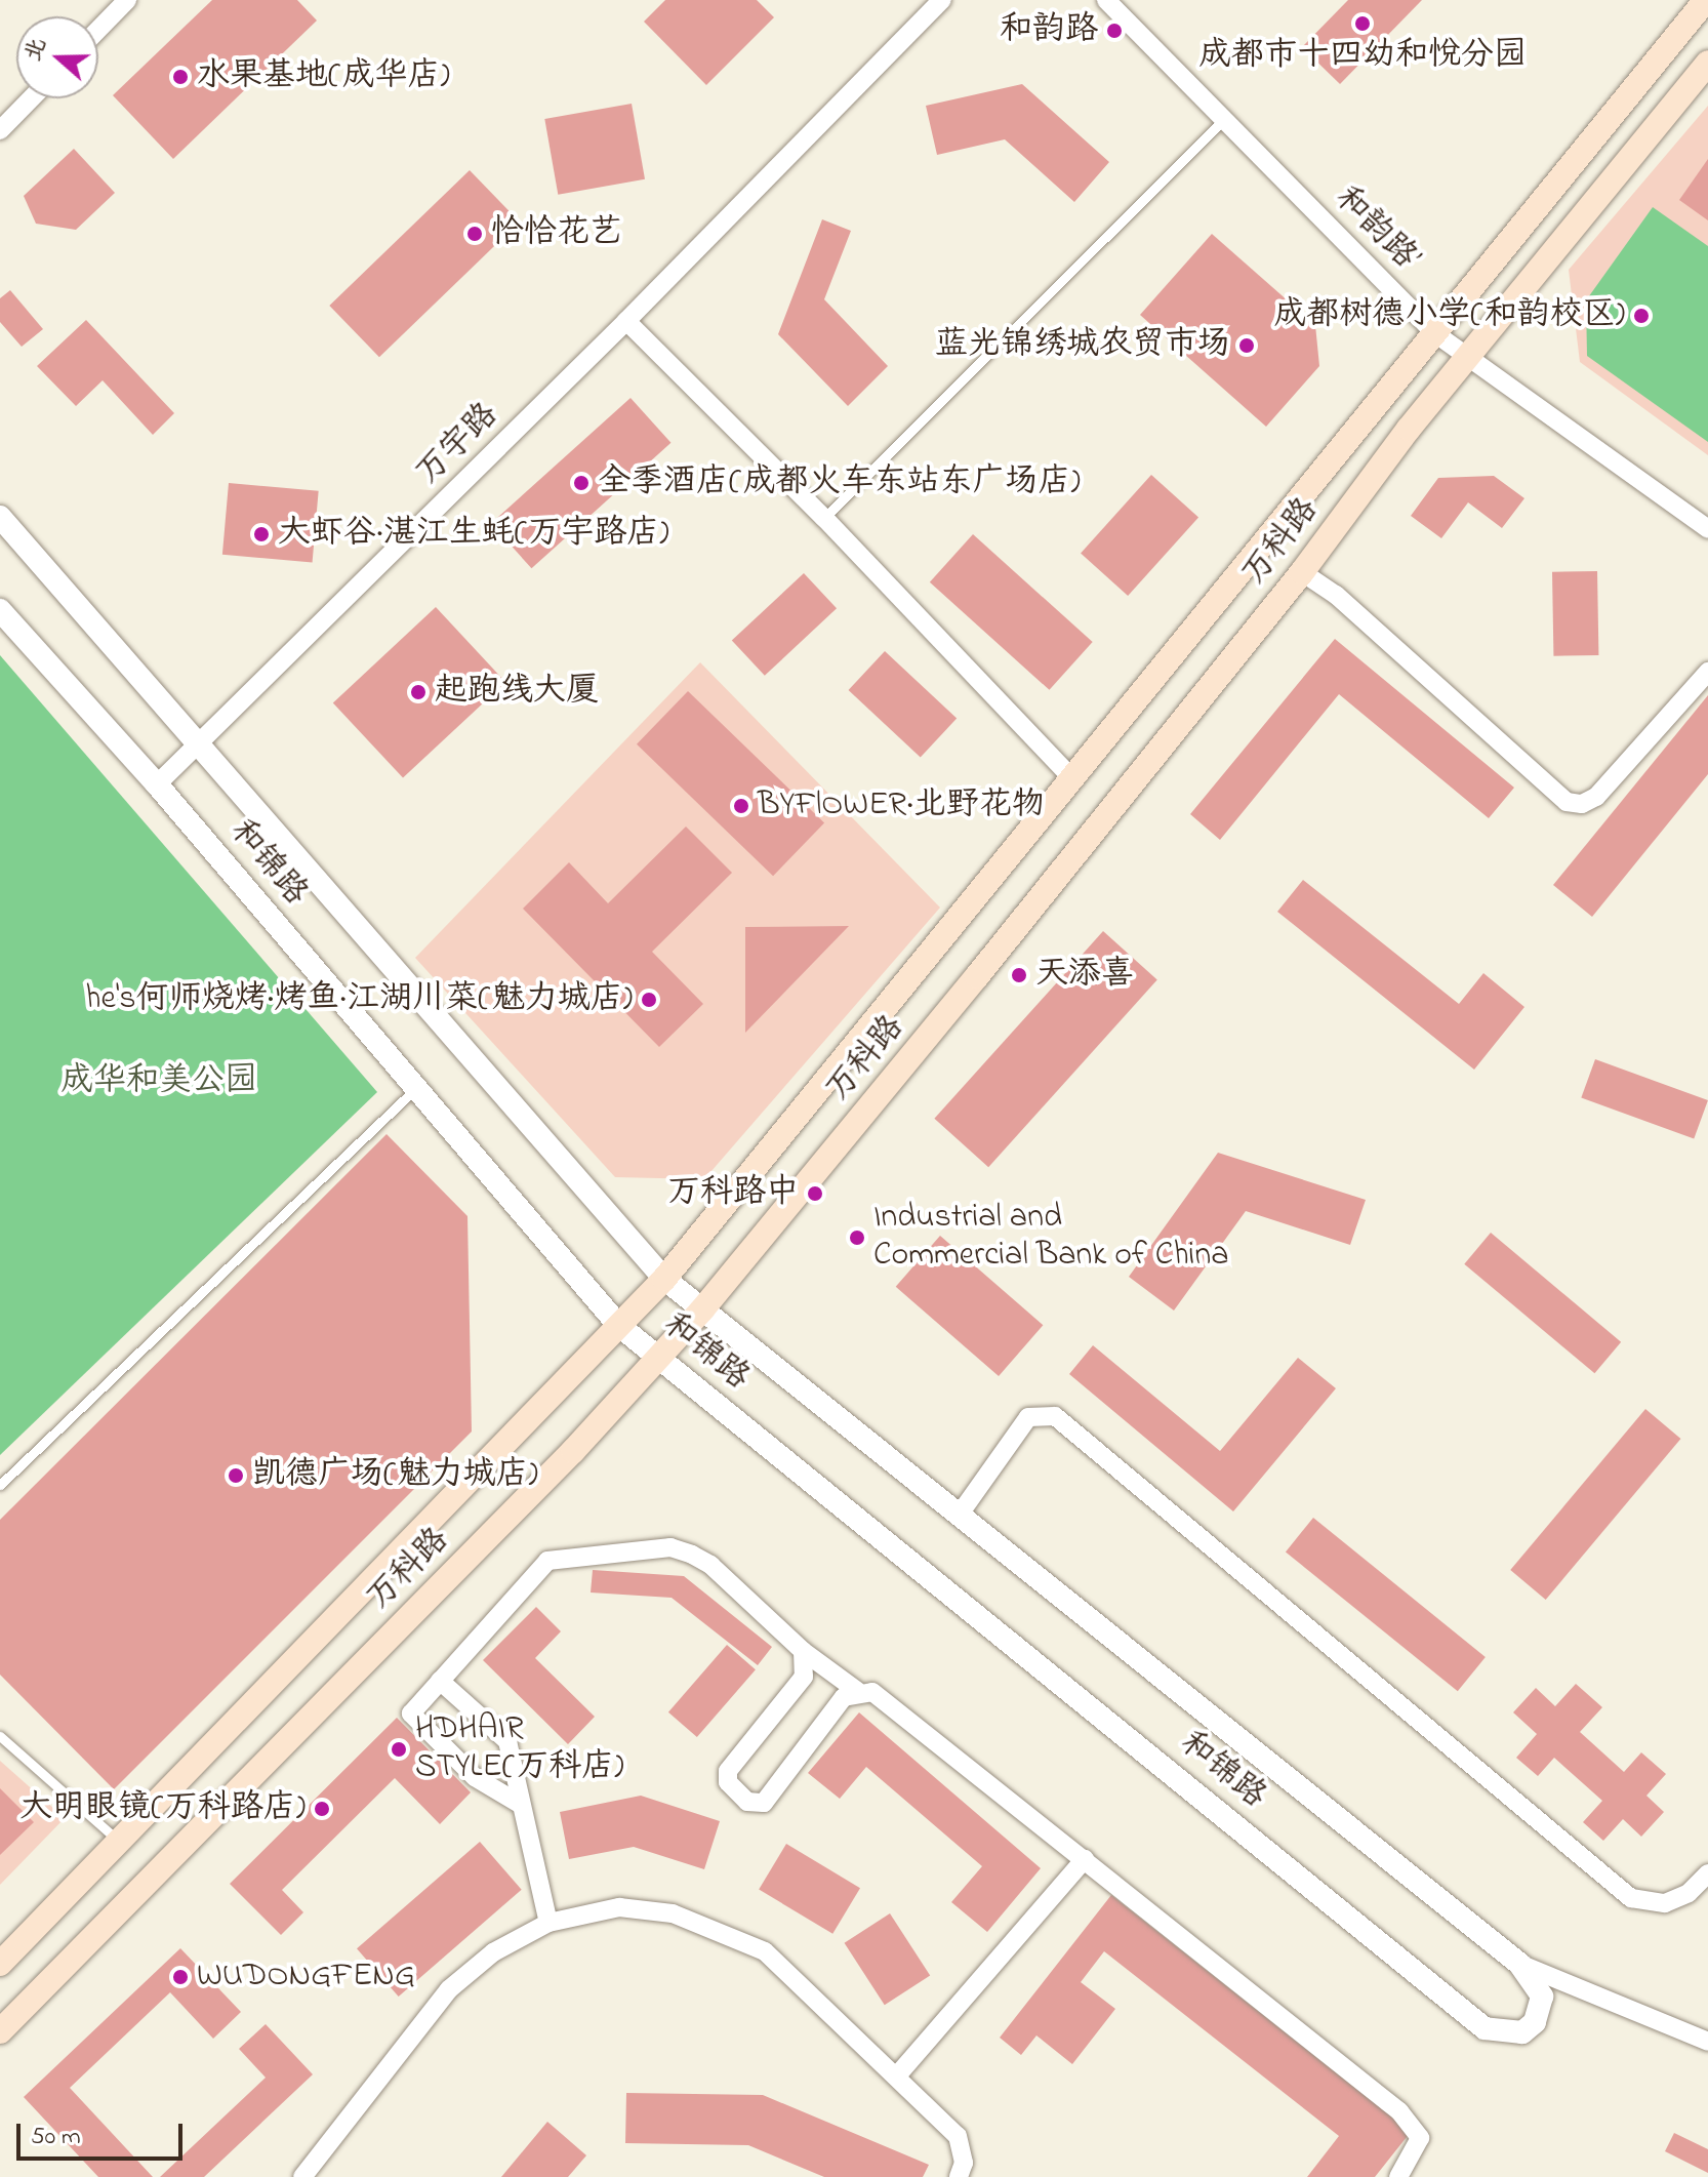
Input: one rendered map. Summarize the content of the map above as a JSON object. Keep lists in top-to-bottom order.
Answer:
{
  "streets": {
    "main road": ["万科路"],
    "street": ["和韵路’", "万宇路", "和锦路"]
  },
  "crossings": [
    ["和韵路’", "万科路"],
    ["万宇路", "和锦路"],
    ["万科路", "和锦路"]
  ],
  "parks": ["成华和美公园"],
  "places": [
    "成都市十四幼和悦分园",
    "和韵路",
    "水果基地(成华店)",
    "恰恰花艺",
    "成都树德小学(和韵校区)",
    "蓝光锦绣城农贸市场",
    "全季酒店(成都火车东站东广场店)",
    "大虾谷·湛江生蚝(万宇路店)",
    "起跑线大厦",
    "BYFlOWER·北野花物",
    "天添喜",
    "he's何师烧烤·烤鱼·江湖川菜(魅力城店)",
    "万科路中",
    "Industrial and Commercial Bank of China",
    "凯德广场(魅力城店)",
    "HDHAIR STYLE(万科店)",
    "大明眼镜(万科路店)",
    "WUDONGFENG"
  ],
  "scale_bar": "50 m",
  "north": "left"
}
